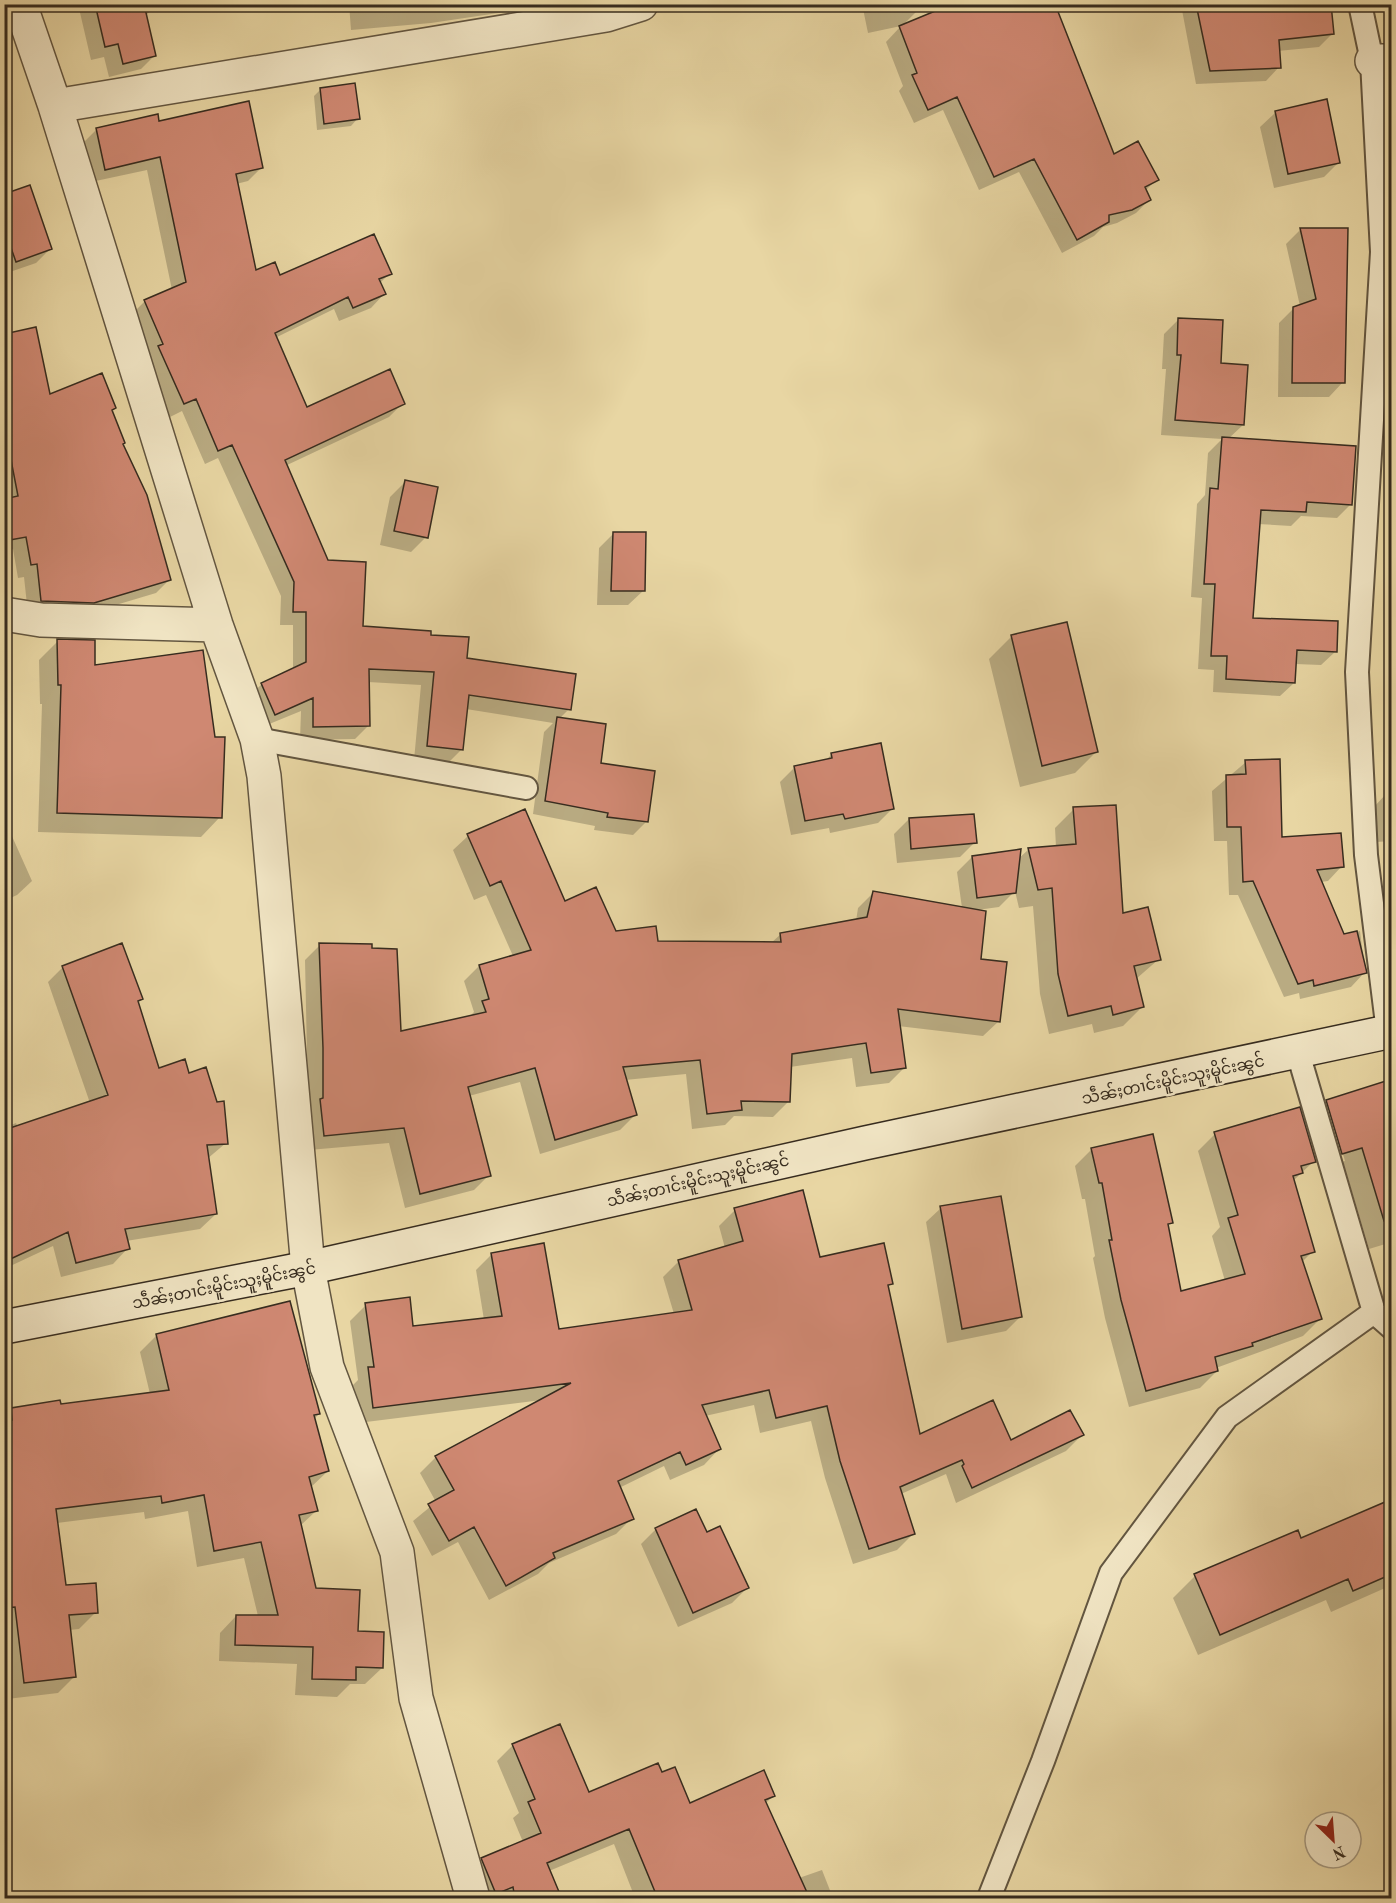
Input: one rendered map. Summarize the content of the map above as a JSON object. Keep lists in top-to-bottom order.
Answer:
{
  "streets": {
    "street": ["သဵၼ်ႈတၢင်းမိူင်းသူႈမိူင်းၼွင်"]
  },
  "north": "bottom right"
}
